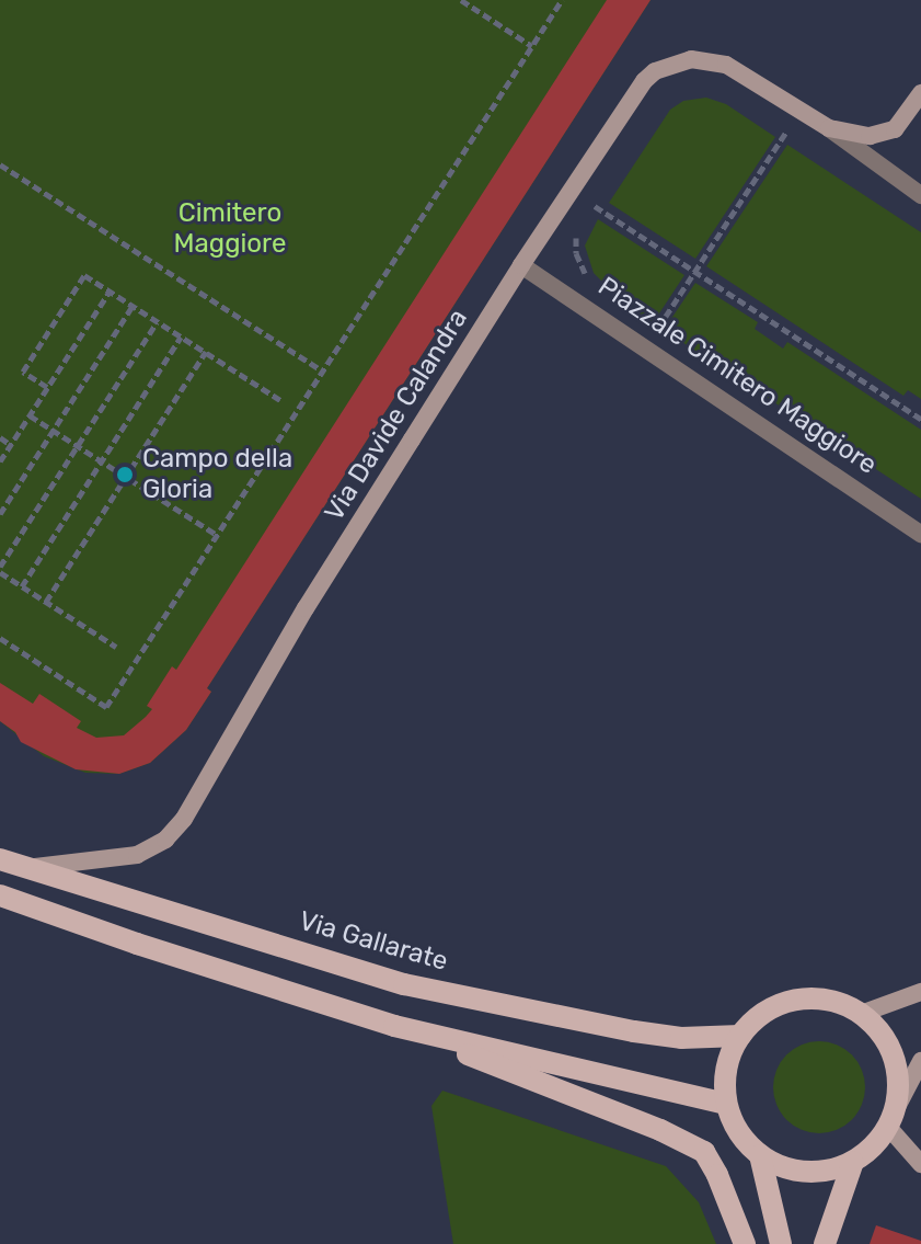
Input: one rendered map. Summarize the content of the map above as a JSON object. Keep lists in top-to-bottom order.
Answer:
{
  "streets": {
    "main road": ["Via Davide Calandra", "Via Gallarate"],
    "street": ["Piazzale Cimitero Maggiore"]
  },
  "crossings": [
    ["Piazzale Cimitero Maggiore", "Via Davide Calandra"],
    ["Via Davide Calandra", "Via Gallarate"]
  ],
  "parks": ["Cimitero Maggiore"],
  "places": ["Campo della Gloria"]
}
